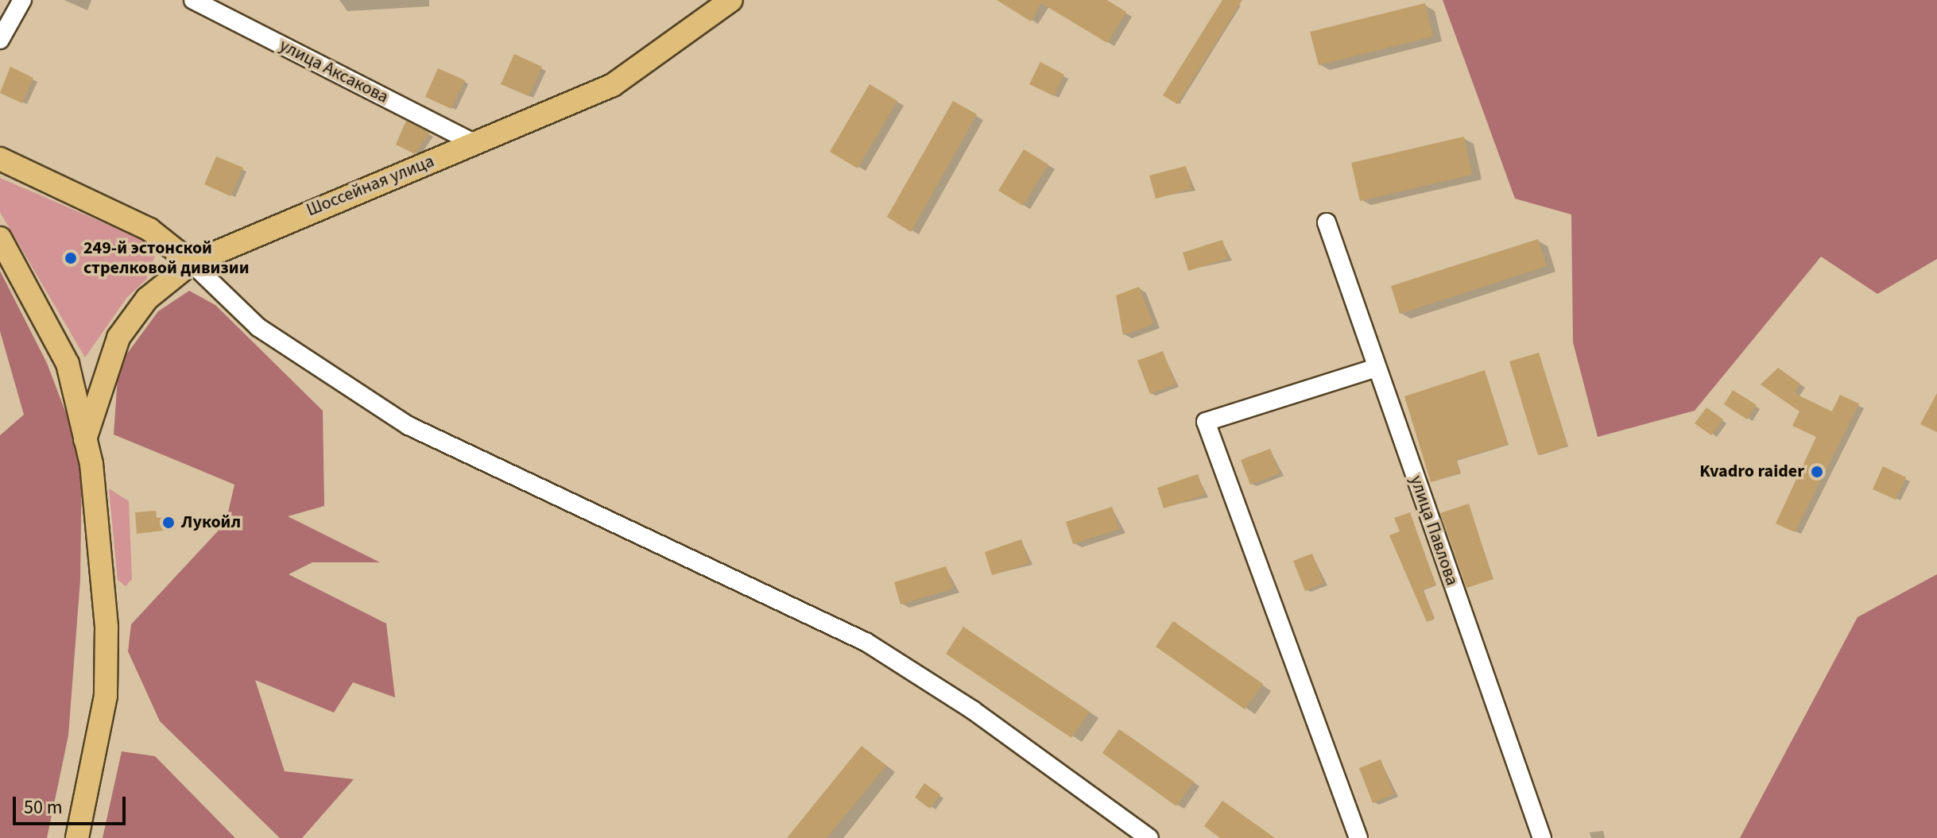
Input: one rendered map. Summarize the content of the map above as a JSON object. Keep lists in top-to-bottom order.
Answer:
{
  "streets": {
    "main road": ["Шоссейная улица"],
    "street": ["улица Аксакова", "улица Павлова"]
  },
  "crossings": [
    ["улица Аксакова", "Шоссейная улица"]
  ],
  "places": ["249-й эстонской стрелковой дивизии", "Kvadro raider", "Лукойл"],
  "scale_bar": "50 m"
}
